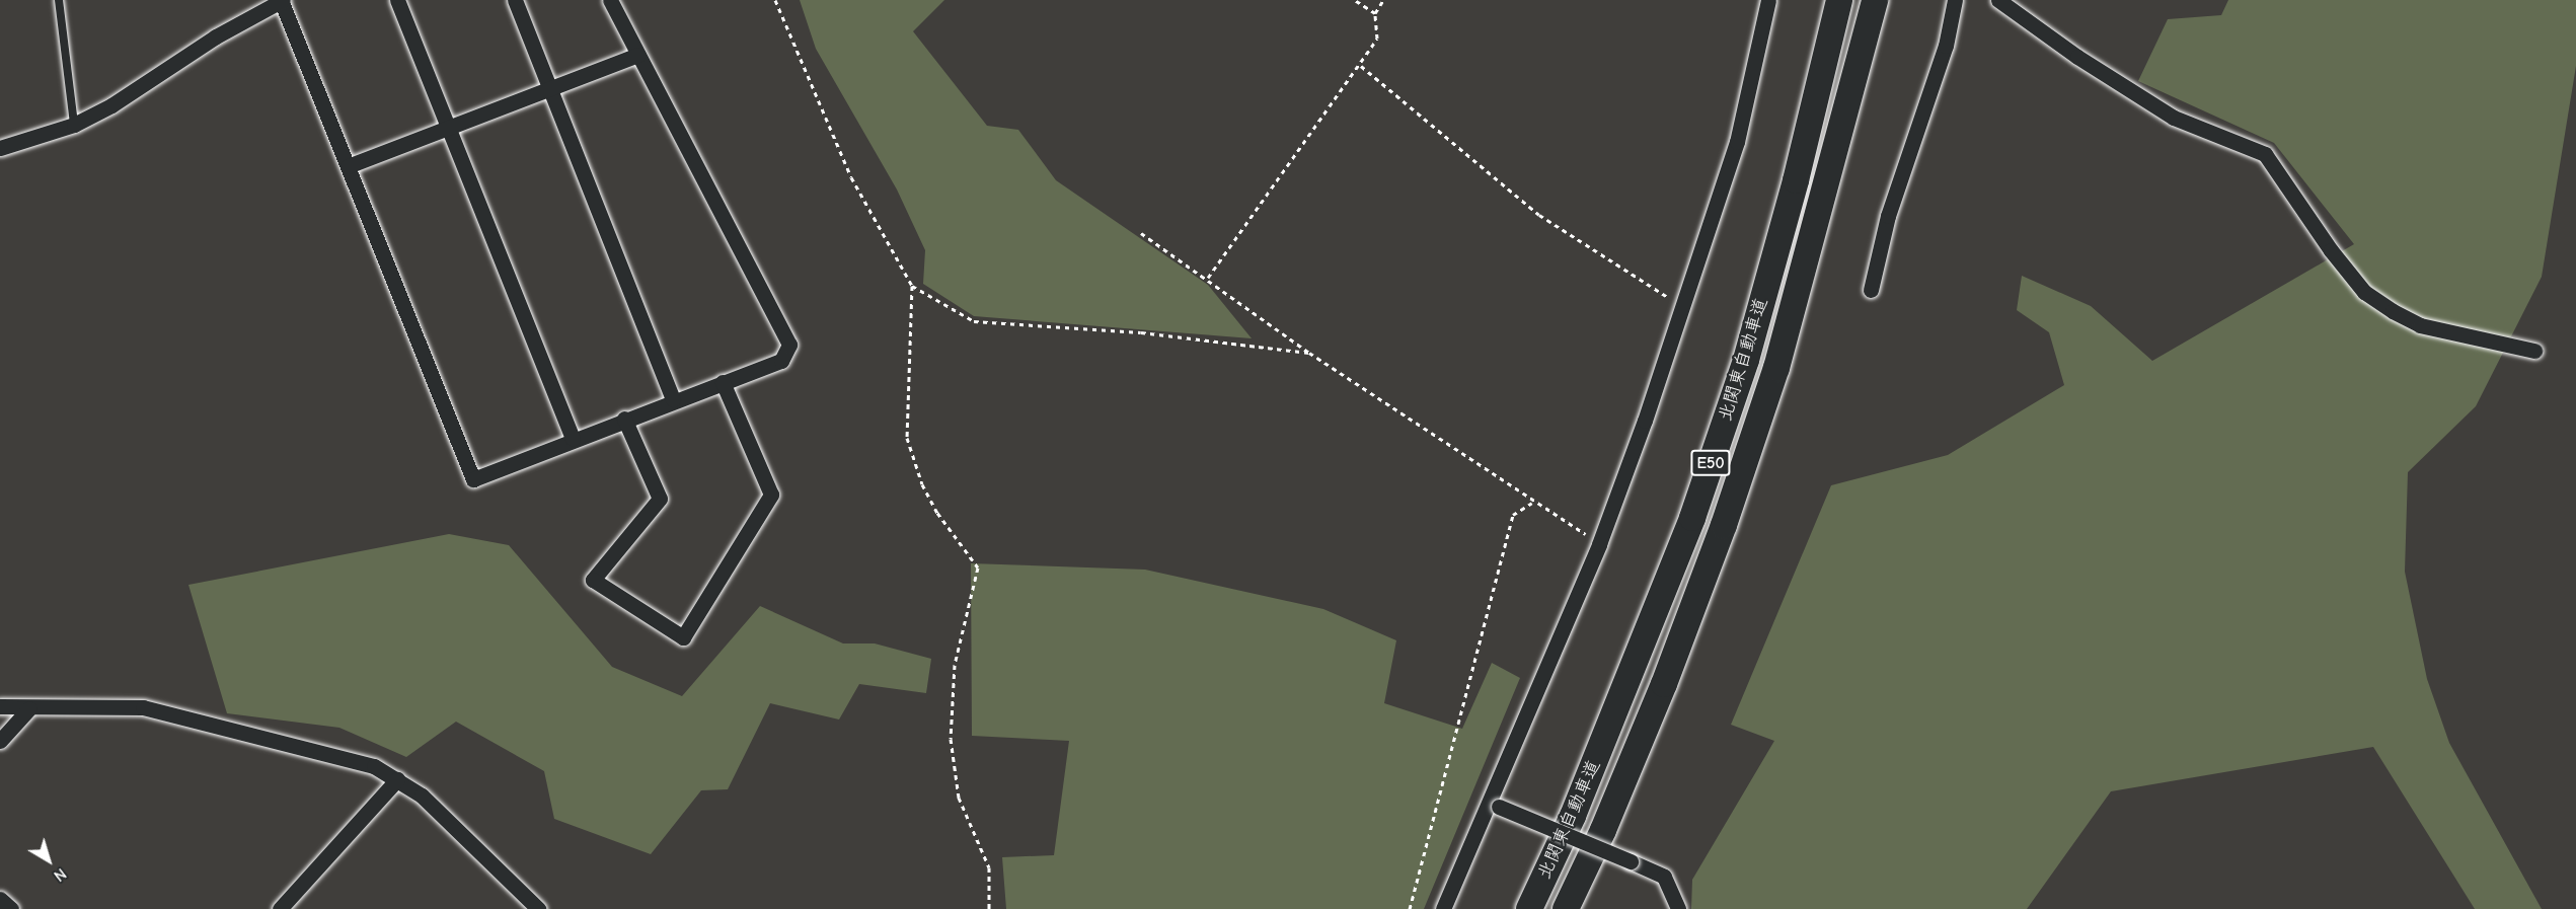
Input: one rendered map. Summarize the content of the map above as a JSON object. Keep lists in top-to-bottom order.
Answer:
{
  "streets": {
    "highway": ["北関東自動車道", "E50"]
  },
  "north": "bottom right"
}
